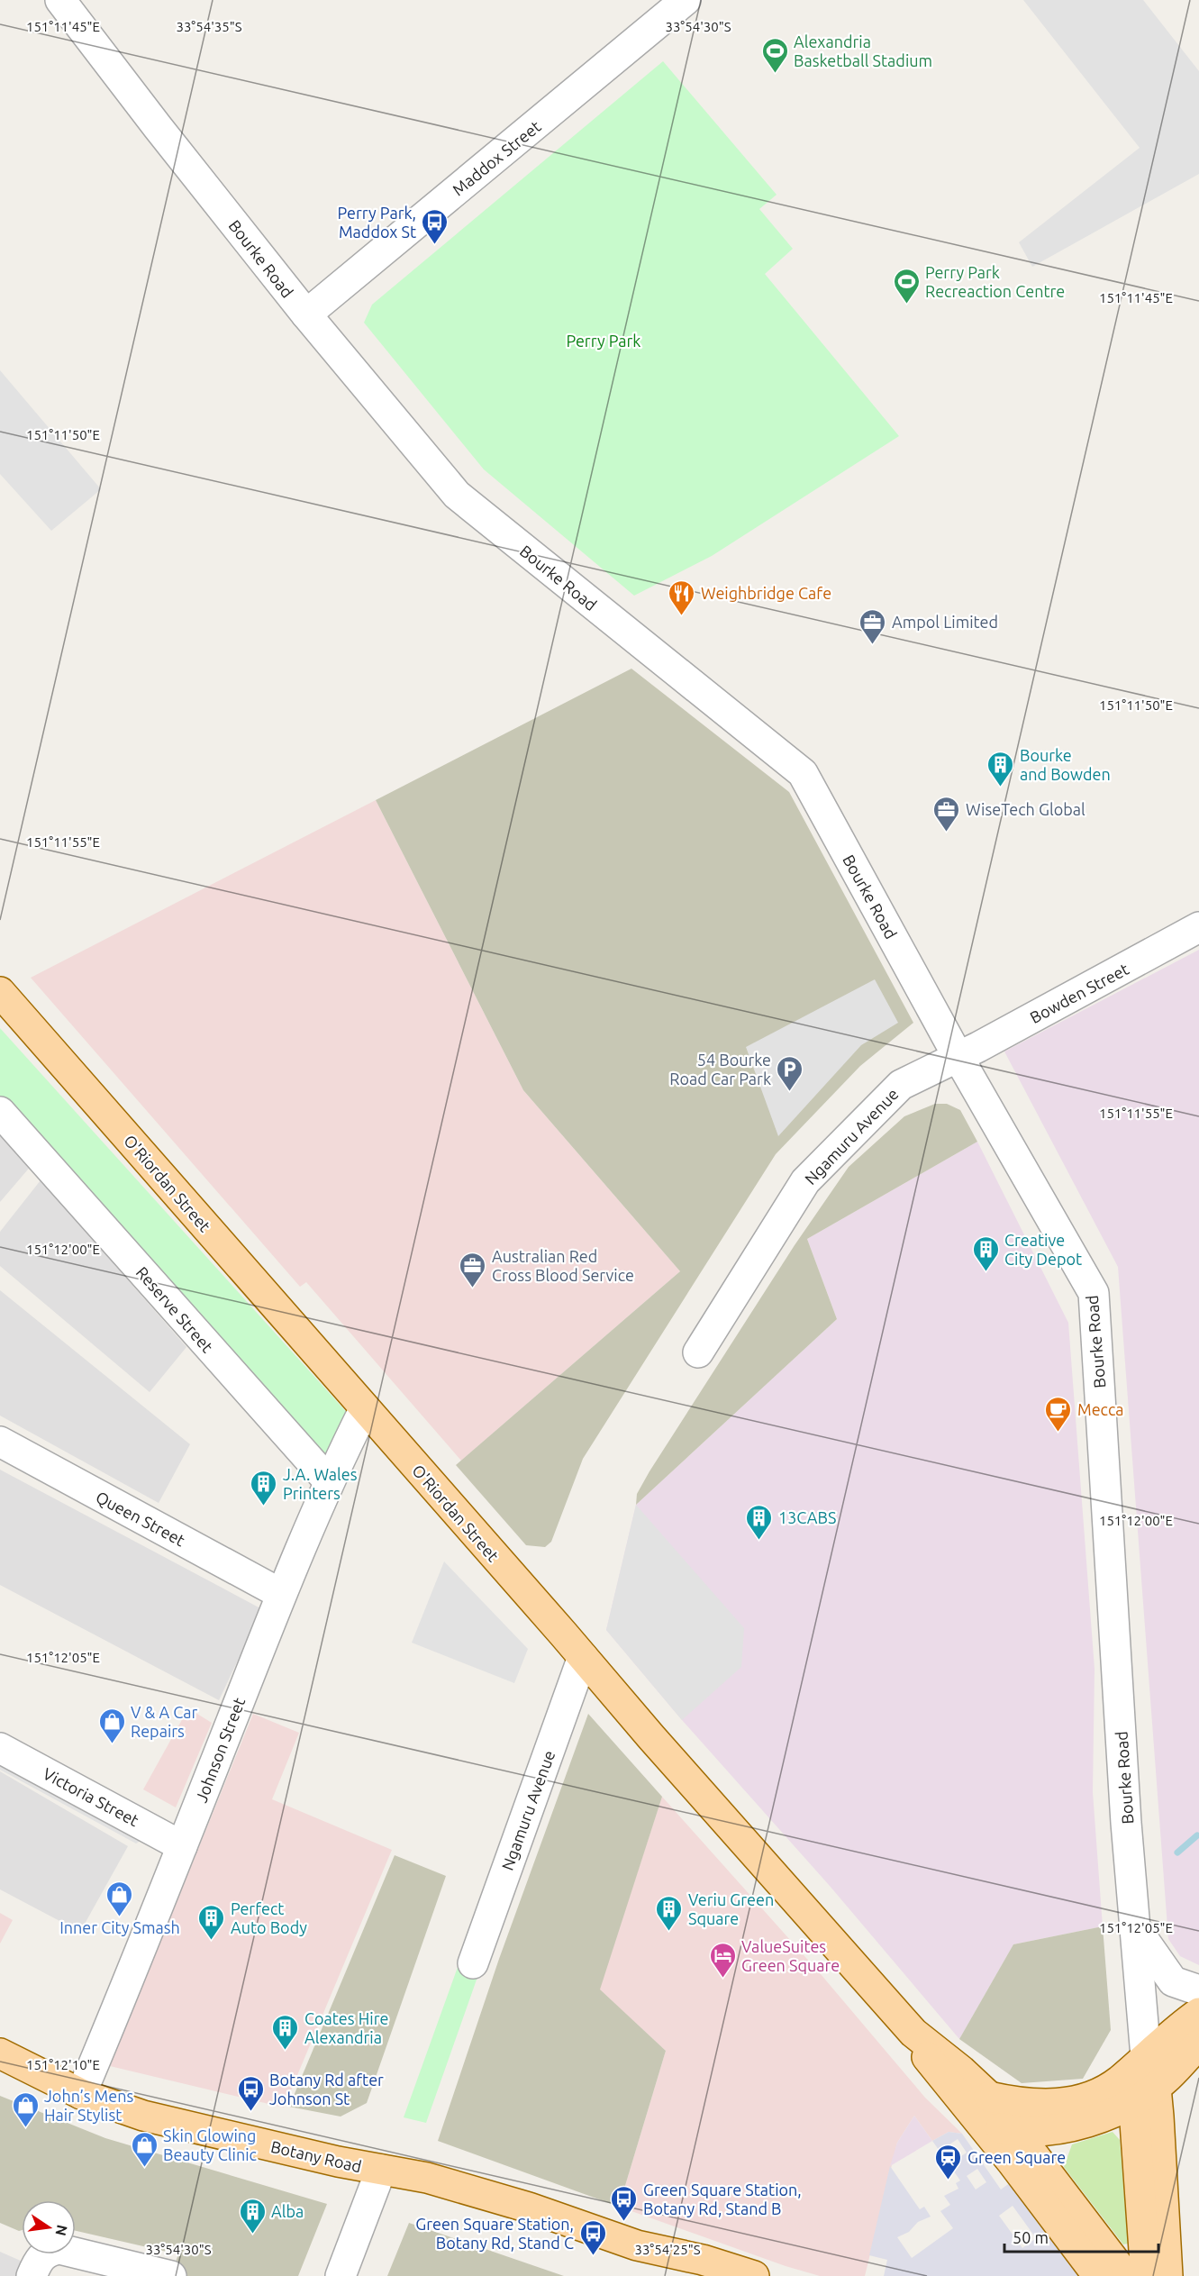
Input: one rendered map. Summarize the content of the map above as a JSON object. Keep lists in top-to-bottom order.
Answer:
{
  "streets": {
    "main road": ["Bourke Road", "O'Riordan Street", "Botany Road"],
    "street": [
      "Maddox Street",
      "Bowden Street",
      "Ngamuru Avenue",
      "Reserve Street",
      "Queen Street",
      "Johnson Street",
      "Victoria Street"
    ]
  },
  "crossings": [
    ["Maddox Street", "Bourke Road"],
    ["Bourke Road", "Bowden Street"],
    ["Bourke Road", "Ngamuru Avenue"],
    ["Bourke Road", "O'Riordan Street"],
    ["Bowden Street", "Ngamuru Avenue"],
    ["Ngamuru Avenue", "O'Riordan Street"],
    ["O'Riordan Street", "Johnson Street"],
    ["Reserve Street", "Johnson Street"],
    ["Queen Street", "Johnson Street"],
    ["Johnson Street", "Victoria Street"],
    ["Johnson Street", "Botany Road"]
  ],
  "parks": ["Perry Park"],
  "places": {
    "sports": ["Alexandria Basketball Stadium", "Perry Park Recreaction Centre"],
    "bus stop": [
      "Perry Park, Maddox St",
      "Botany Rd after Johnson St",
      "Green Square Station, Botany Rd, Stand B",
      "Green Square Station, Botany Rd, Stand C"
    ],
    "restaurant": ["Weighbridge Cafe"],
    "office": ["Ampol Limited", "WiseTech Global", "Australian Red Cross Blood Service"],
    "building": [
      "Bourke and Bowden",
      "Creative City Depot",
      "J.A. Wales Printers",
      "13CABS",
      "Veriu Green Square",
      "Perfect Auto Body",
      "Coates Hire Alexandria",
      "Alba"
    ],
    "parking": ["54 Bourke Road Car Park"],
    "cafe": ["Mecca"],
    "shop": [
      "V & A Car Repairs",
      "Inner City Smash",
      "John’s Mens Hair Stylist",
      "Skin Glowing Beauty Clinic"
    ],
    "hotel": ["ValueSuites Green Square"],
    "station": ["Green Square"]
  },
  "scale_bar": "50 m",
  "north": "right",
  "coordinates": [
    "33°54'35\"S",
    "33°54'30\"S",
    "151°11'45\"E",
    "151°11'50\"E",
    "151°11'55\"E",
    "151°12'00\"E",
    "151°12'05\"E",
    "151°12'10\"E",
    "33°54'25\"S"
  ]
}
